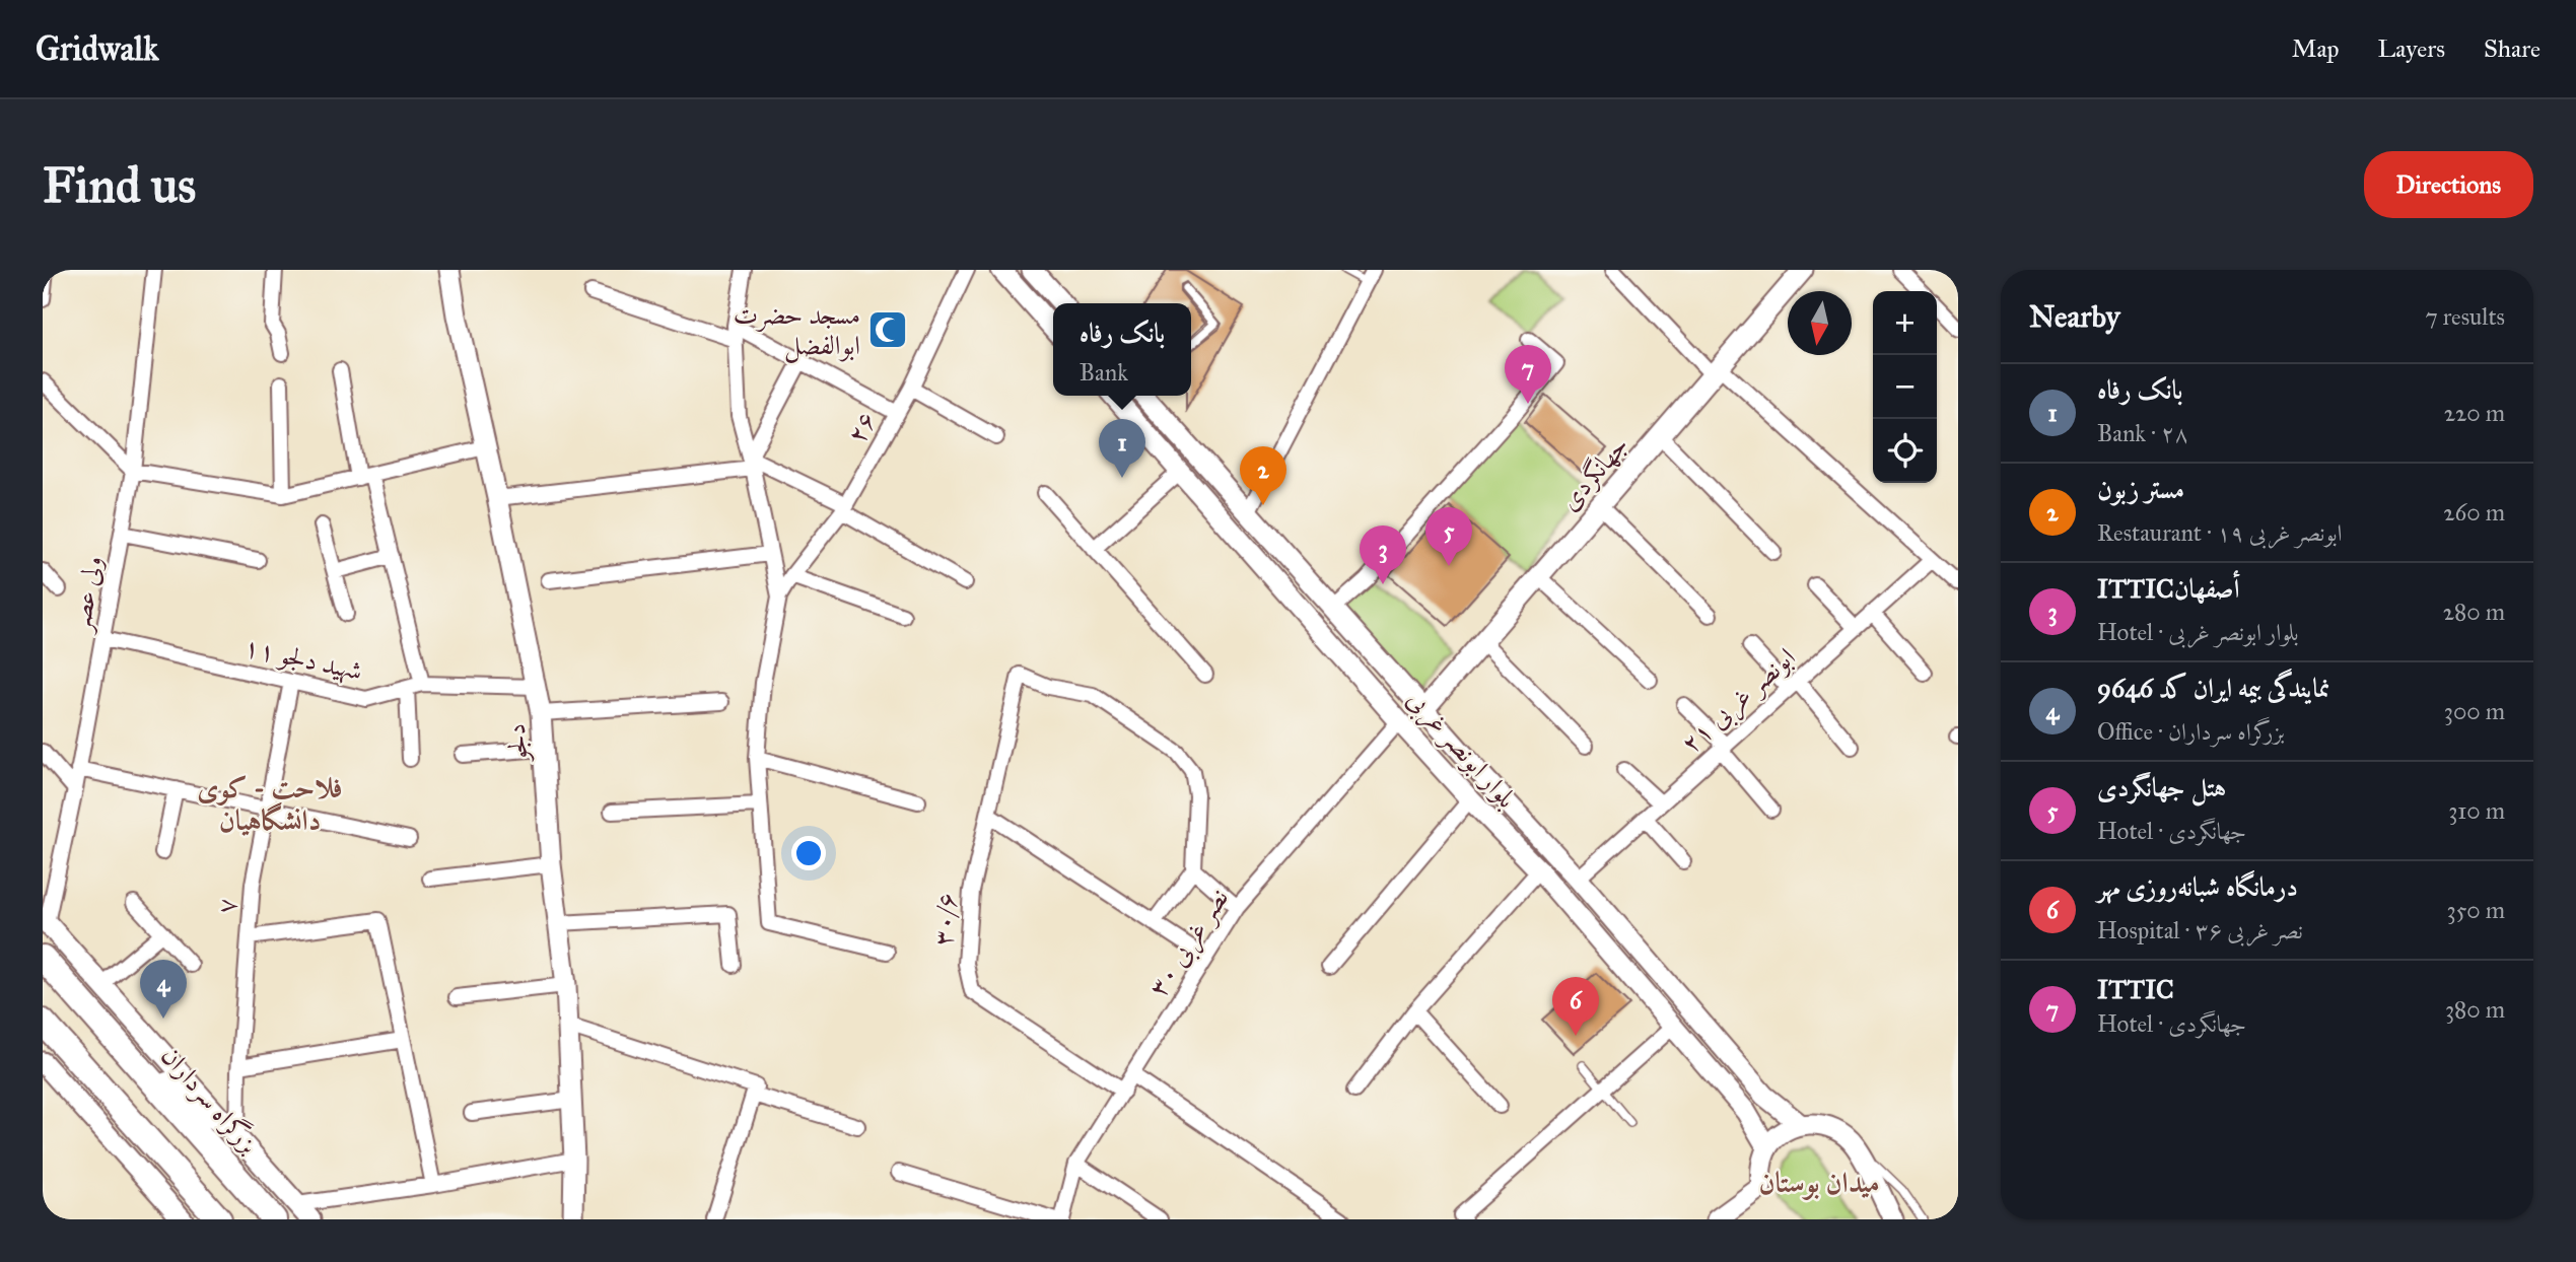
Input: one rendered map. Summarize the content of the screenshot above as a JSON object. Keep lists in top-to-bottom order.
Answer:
{
  "streets": {
    "highway": ["بزرگراه سرداران"],
    "main road": ["جهانگردی", "دلجو", "بلوار ابونصر غربی"],
    "street": [
      "۲۶",
      "ولی عصر",
      "شهید دلجو ۱۱",
      "ابونصر غربی ۲۱",
      "۷",
      "۳۰/۶",
      "نصر غربی ۳۰"
    ]
  },
  "crossings": [
    ["جهانگردی", "بلوار ابونصر غربی"],
    ["ولی عصر", "شهید دلجو ۱۱"],
    ["شهید دلجو ۱۱", "دلجو"],
    ["شهید دلجو ۱۱", "۷"],
    ["ابونصر غربی ۲۱", "بلوار ابونصر غربی"],
    ["بلوار ابونصر غربی", "نصر غربی ۳۰"],
    ["۳۰/۶", "نصر غربی ۳۰"]
  ],
  "districts": ["فلاحت - کوی دانشگاهیان", "میدان بوستان"],
  "places": {
    "mosque": ["مسجد حضرت ابوالفضل"]
  },
  "north": "bottom",
  "page": {
    "header": "Gridwalk",
    "nav": ["Map", "Layers", "Share"],
    "buttons": "Directions",
    "title": "Find us",
    "heading": ["Nearby", "7 results"],
    "map_buttons": ["+", "−"],
    "popup": ["بانک رفاه", "Bank"],
    "pins": [
      "7",
      "1",
      "2",
      "5",
      "3",
      "4",
      "6"
    ],
    "list": [
      {
        "mark": "1",
        "name": "بانک رفاه",
        "note": "Bank · ۲۸",
        "value": "220 m"
      },
      {
        "mark": "2",
        "name": "مستر زبون",
        "note": "Restaurant · ابونصر غربی ۱۹",
        "value": "260 m"
      },
      {
        "mark": "3",
        "name": "ITTICأصفهان",
        "note": "Hotel · بلوار ابونصر غربی",
        "value": "280 m"
      },
      {
        "mark": "4",
        "name": "نمایندگی بیمه ایران کد 9646",
        "note": "Office · بزرگراه سرداران",
        "value": "300 m"
      },
      {
        "mark": "5",
        "name": "هتل جهانگردی",
        "note": "Hotel · جهانگردی",
        "value": "310 m"
      },
      {
        "mark": "6",
        "name": "درمانگاه شبانه‌روزی مهر",
        "note": "Hospital · نصر غربی ۳۶",
        "value": "350 m"
      },
      {
        "mark": "7",
        "name": "ITTIC",
        "note": "Hotel · جهانگردی",
        "value": "380 m"
      }
    ]
  }
}
